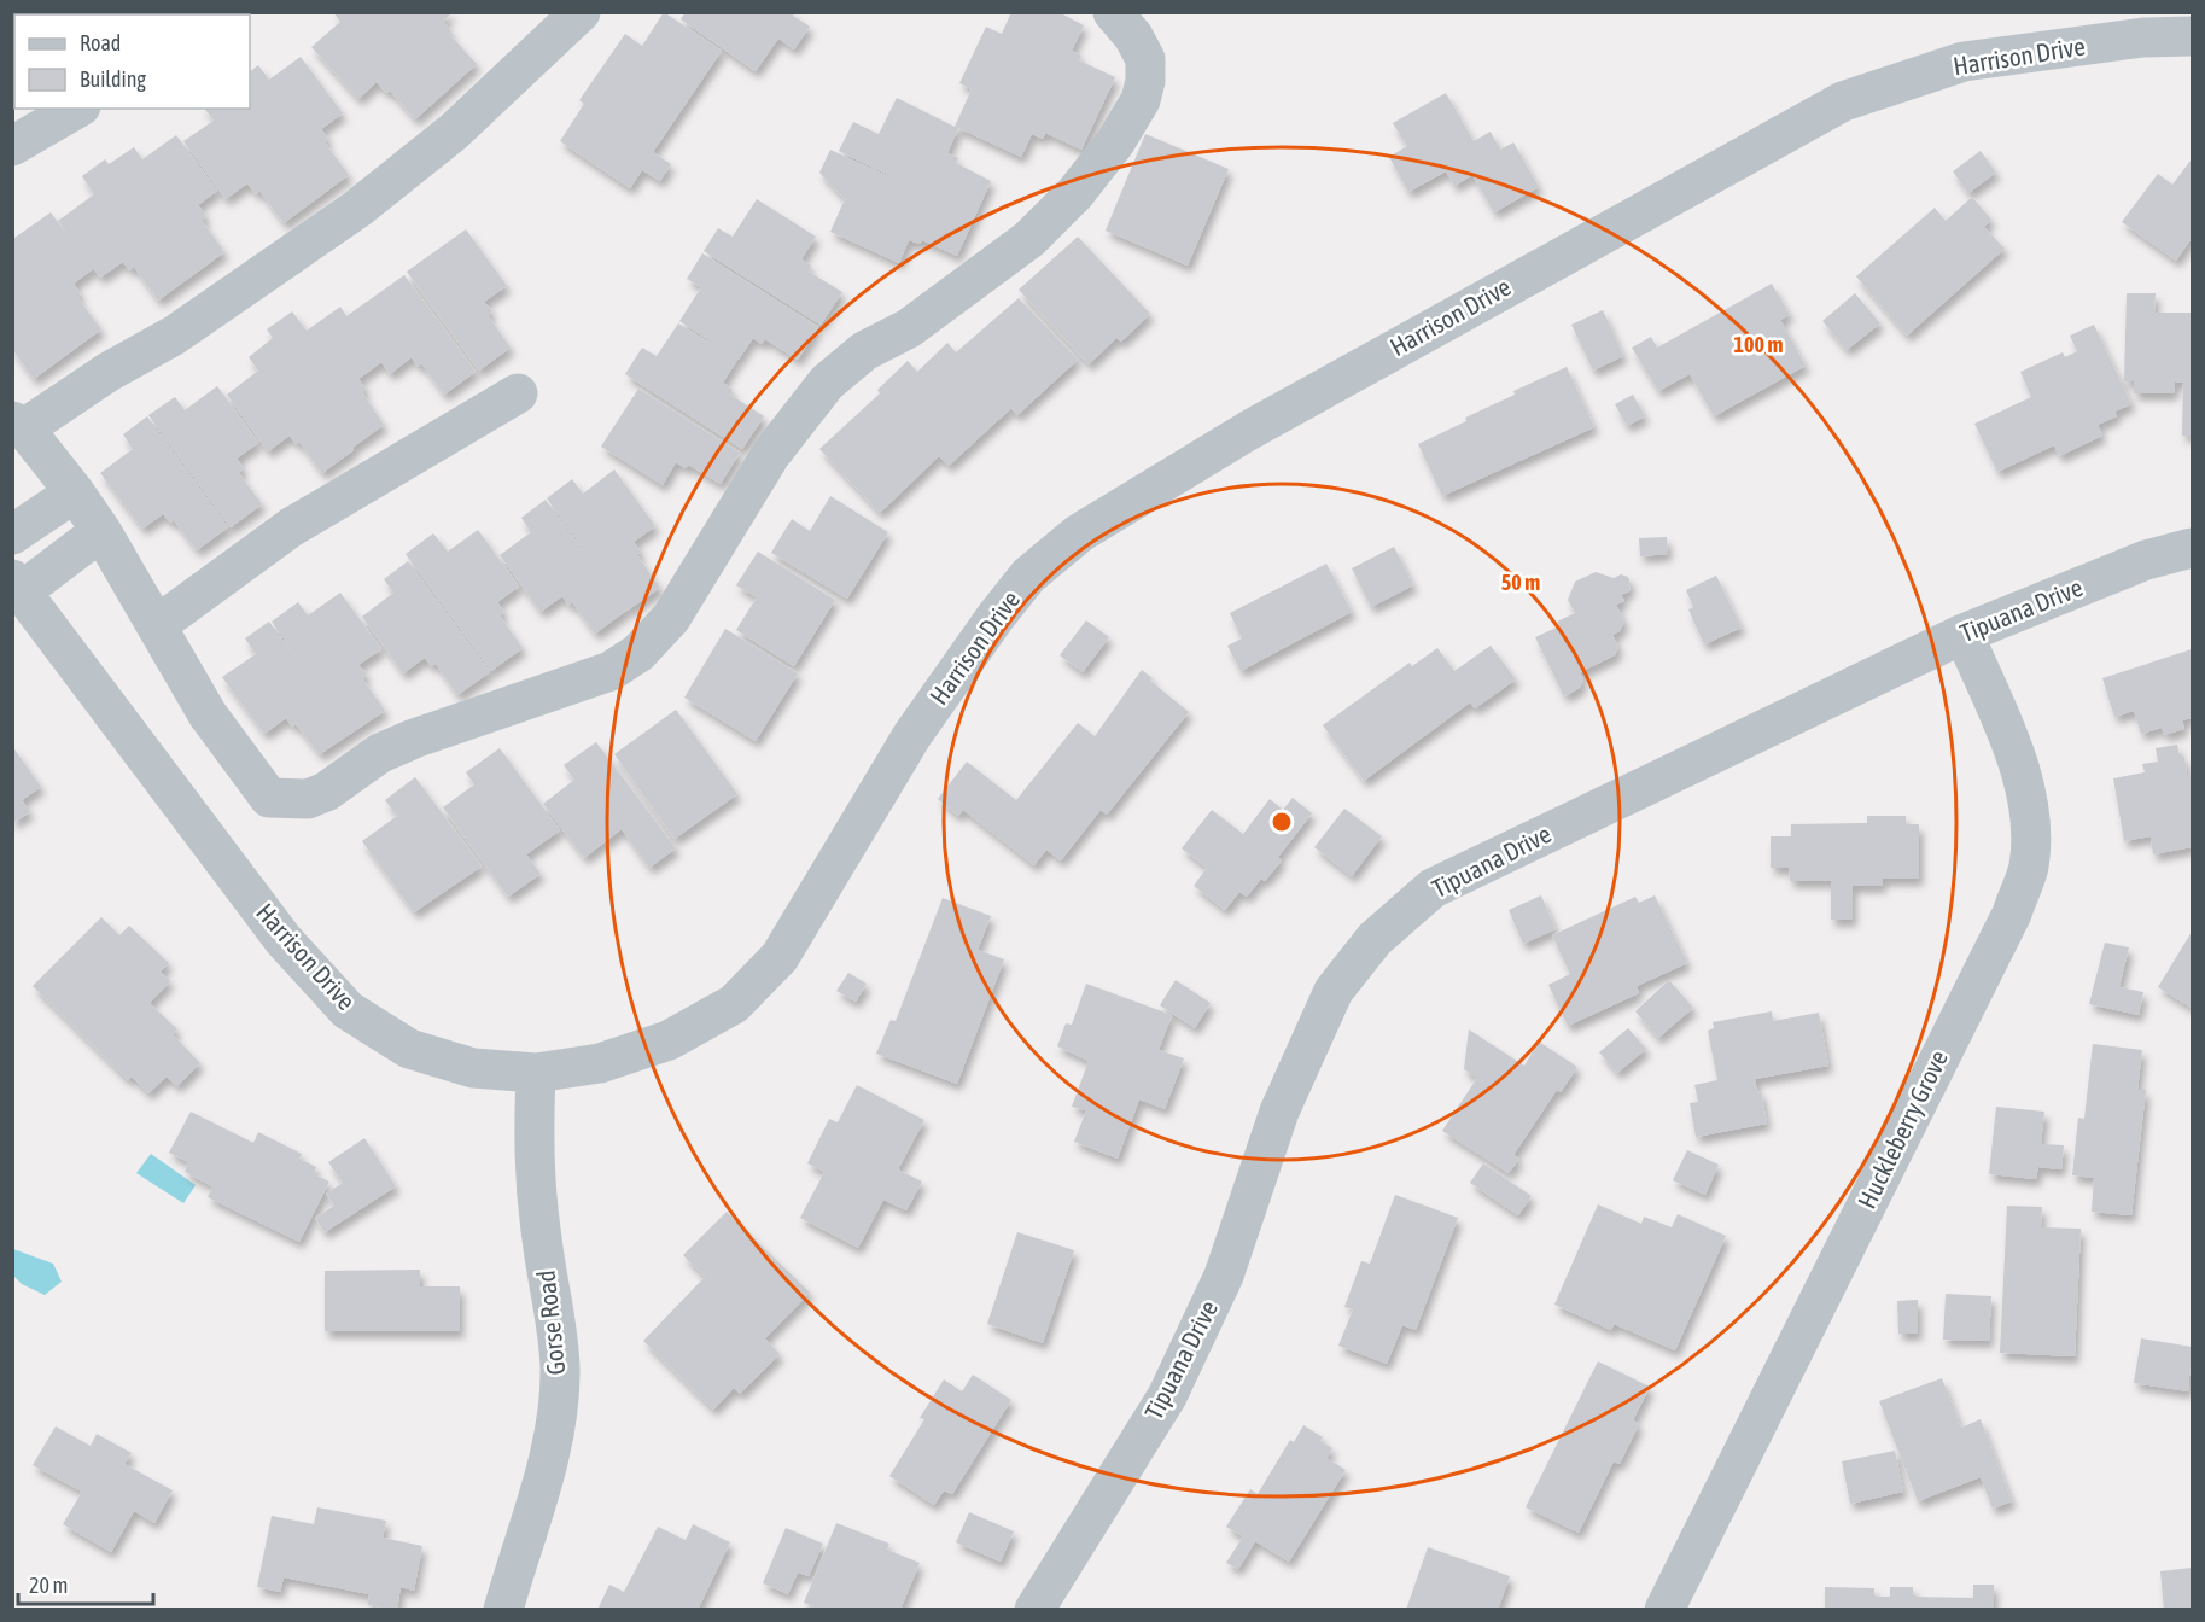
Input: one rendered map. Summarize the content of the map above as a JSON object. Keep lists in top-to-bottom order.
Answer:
{
  "streets": {
    "street": [
      "Harrison Drive",
      "Tipuana Drive",
      "Huckleberry Grove",
      "Gorse Road"
    ]
  },
  "crossings": [
    ["Harrison Drive", "Gorse Road"],
    ["Tipuana Drive", "Huckleberry Grove"]
  ],
  "legend": ["Road", "Building"],
  "scale_bar": "20 m",
  "rings": ["100 m", "50 m"]
}
